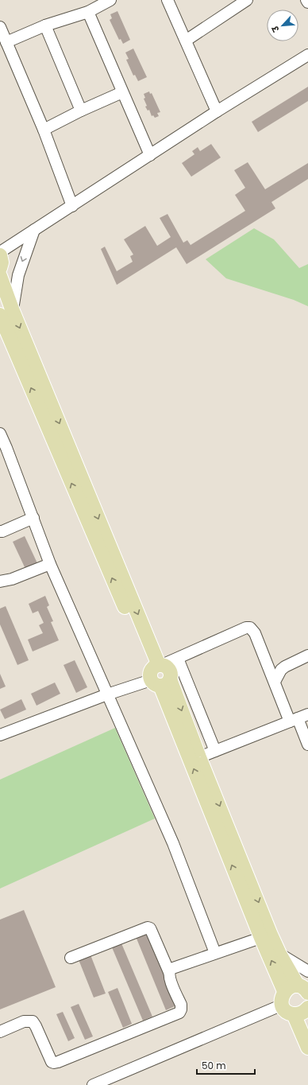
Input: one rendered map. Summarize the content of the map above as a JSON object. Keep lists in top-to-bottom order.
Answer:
{
  "scale_bar": "50 m",
  "north": "bottom left"
}
